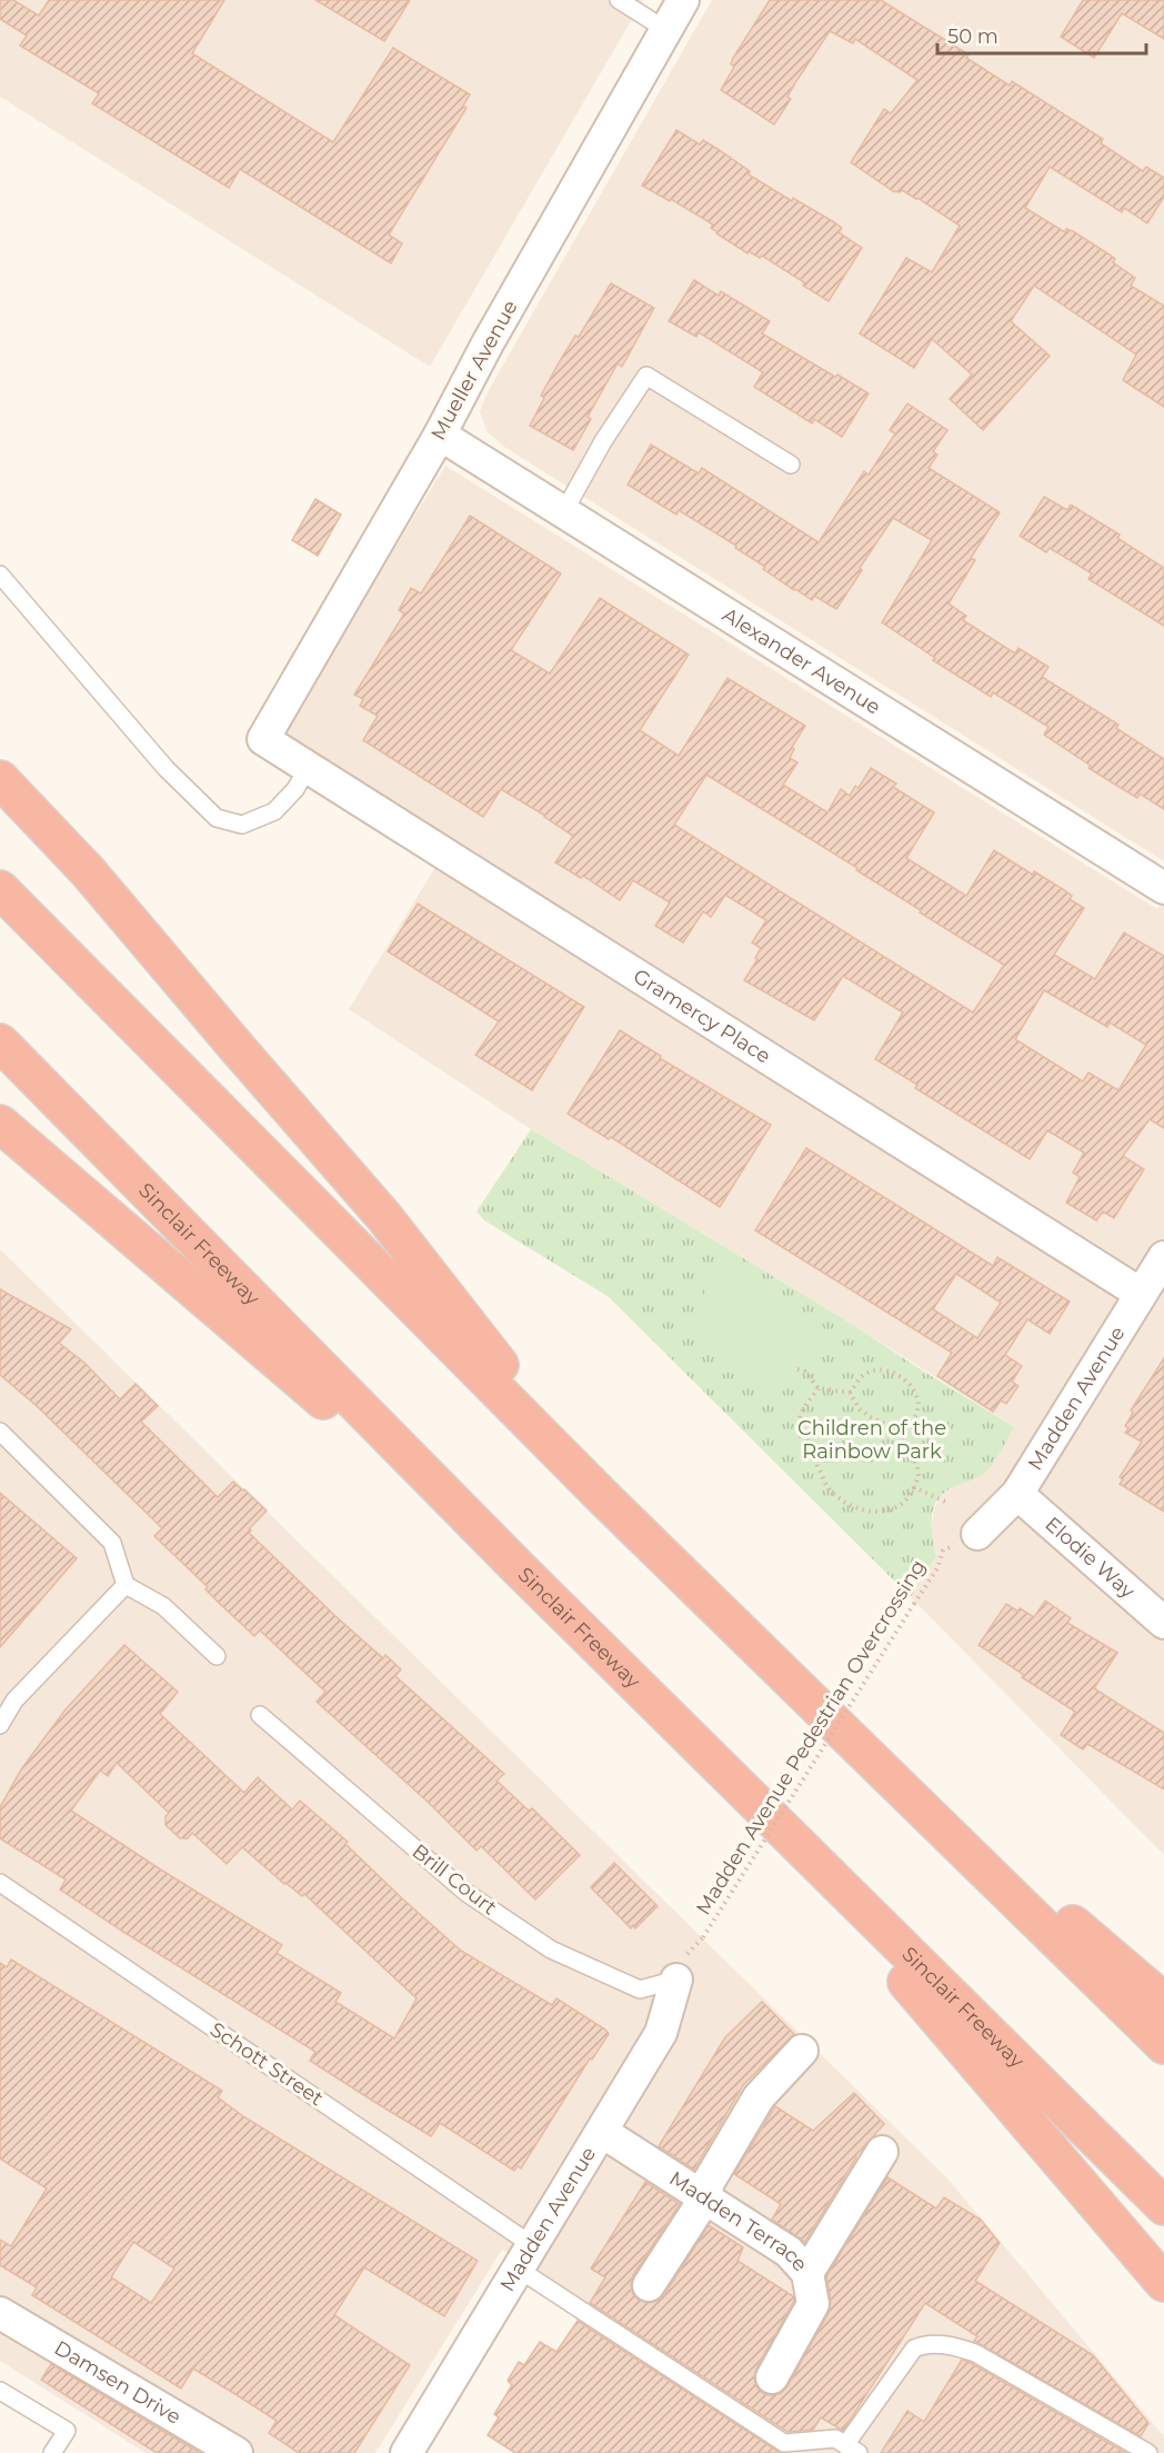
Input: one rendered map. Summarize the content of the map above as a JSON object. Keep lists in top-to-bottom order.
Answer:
{
  "streets": {
    "highway": ["Sinclair Freeway"],
    "street": [
      "Mueller Avenue",
      "Alexander Avenue",
      "Gramercy Place",
      "Madden Avenue",
      "Elodie Way",
      "Madden Terrace",
      "Damsen Drive"
    ],
    "lane": ["Brill Court", "Schott Street"],
    "path": ["Madden Avenue Pedestrian Overcrossing"]
  },
  "crossings": [
    ["Mueller Avenue", "Alexander Avenue"],
    ["Mueller Avenue", "Gramercy Place"],
    ["Gramercy Place", "Madden Avenue"],
    ["Madden Avenue", "Elodie Way"],
    ["Madden Avenue", "Madden Avenue Pedestrian Overcrossing"],
    ["Madden Avenue", "Brill Court"],
    ["Madden Avenue", "Schott Street"],
    ["Madden Avenue", "Madden Terrace"]
  ],
  "parks": ["Children of the Rainbow Park"],
  "scale_bar": "50 m"
}
